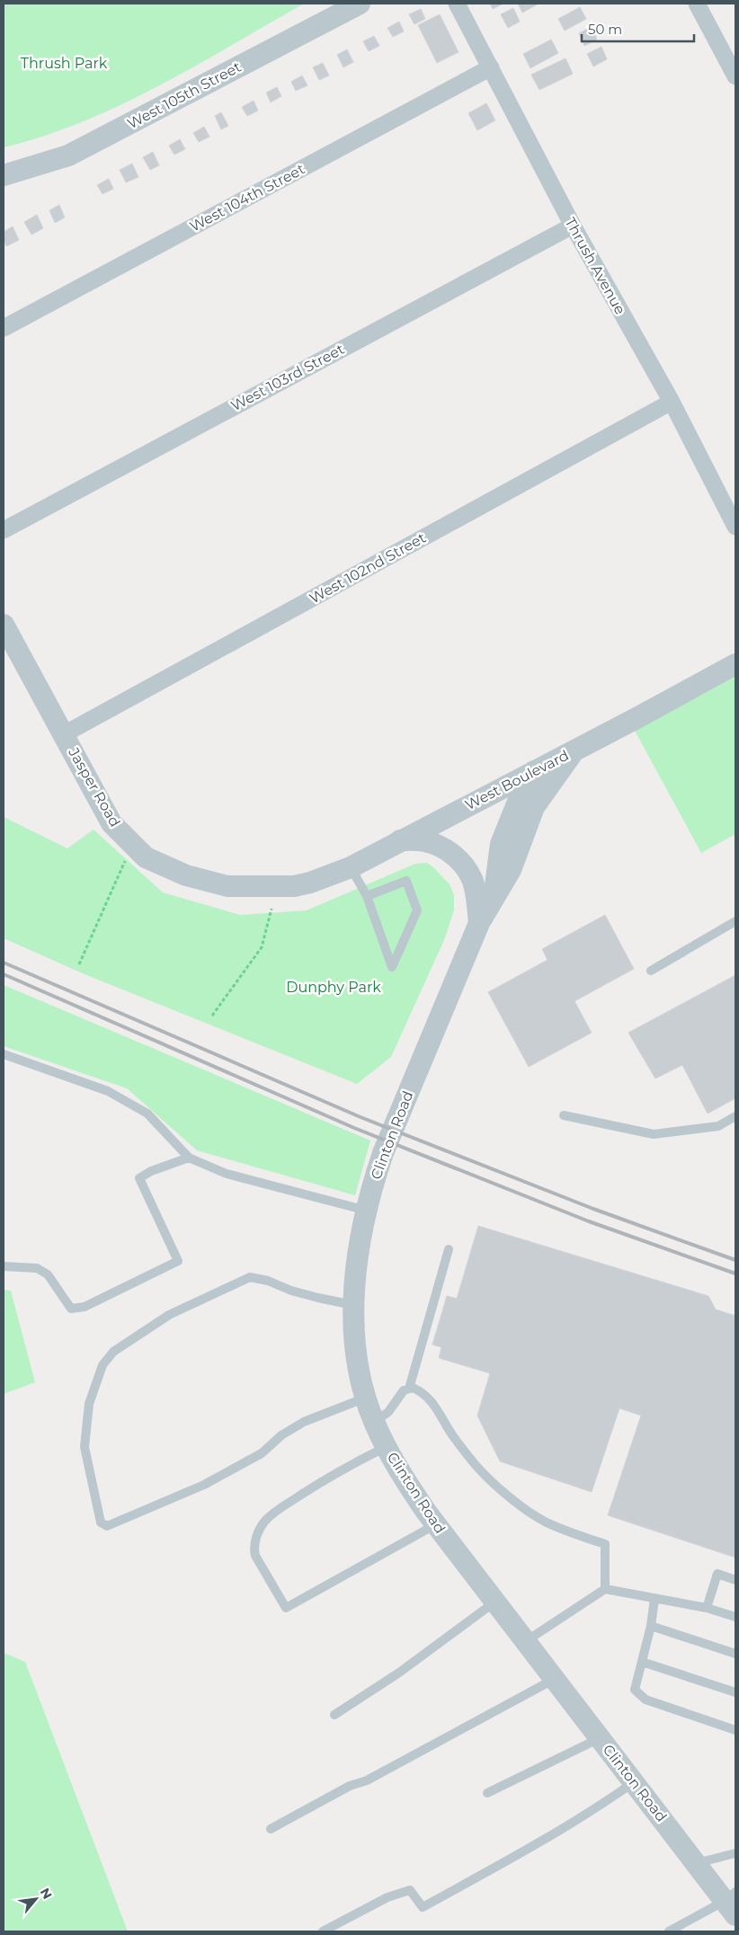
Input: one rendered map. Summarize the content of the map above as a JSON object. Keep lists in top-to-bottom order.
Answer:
{
  "streets": {
    "street": [
      "West 105th Street",
      "West 104th Street",
      "Thrush Avenue",
      "West 103rd Street",
      "West 102nd Street",
      "West Boulevard",
      "Jasper Road",
      "Clinton Road"
    ]
  },
  "crossings": [
    ["West 104th Street", "Thrush Avenue"],
    ["Thrush Avenue", "West 103rd Street"],
    ["Thrush Avenue", "West 102nd Street"],
    ["West 102nd Street", "Jasper Road"],
    ["West Boulevard", "Jasper Road"],
    ["West Boulevard", "Clinton Road"]
  ],
  "parks": ["Thrush Park", "Dunphy Park"],
  "scale_bar": "50 m",
  "north": "top right"
}
